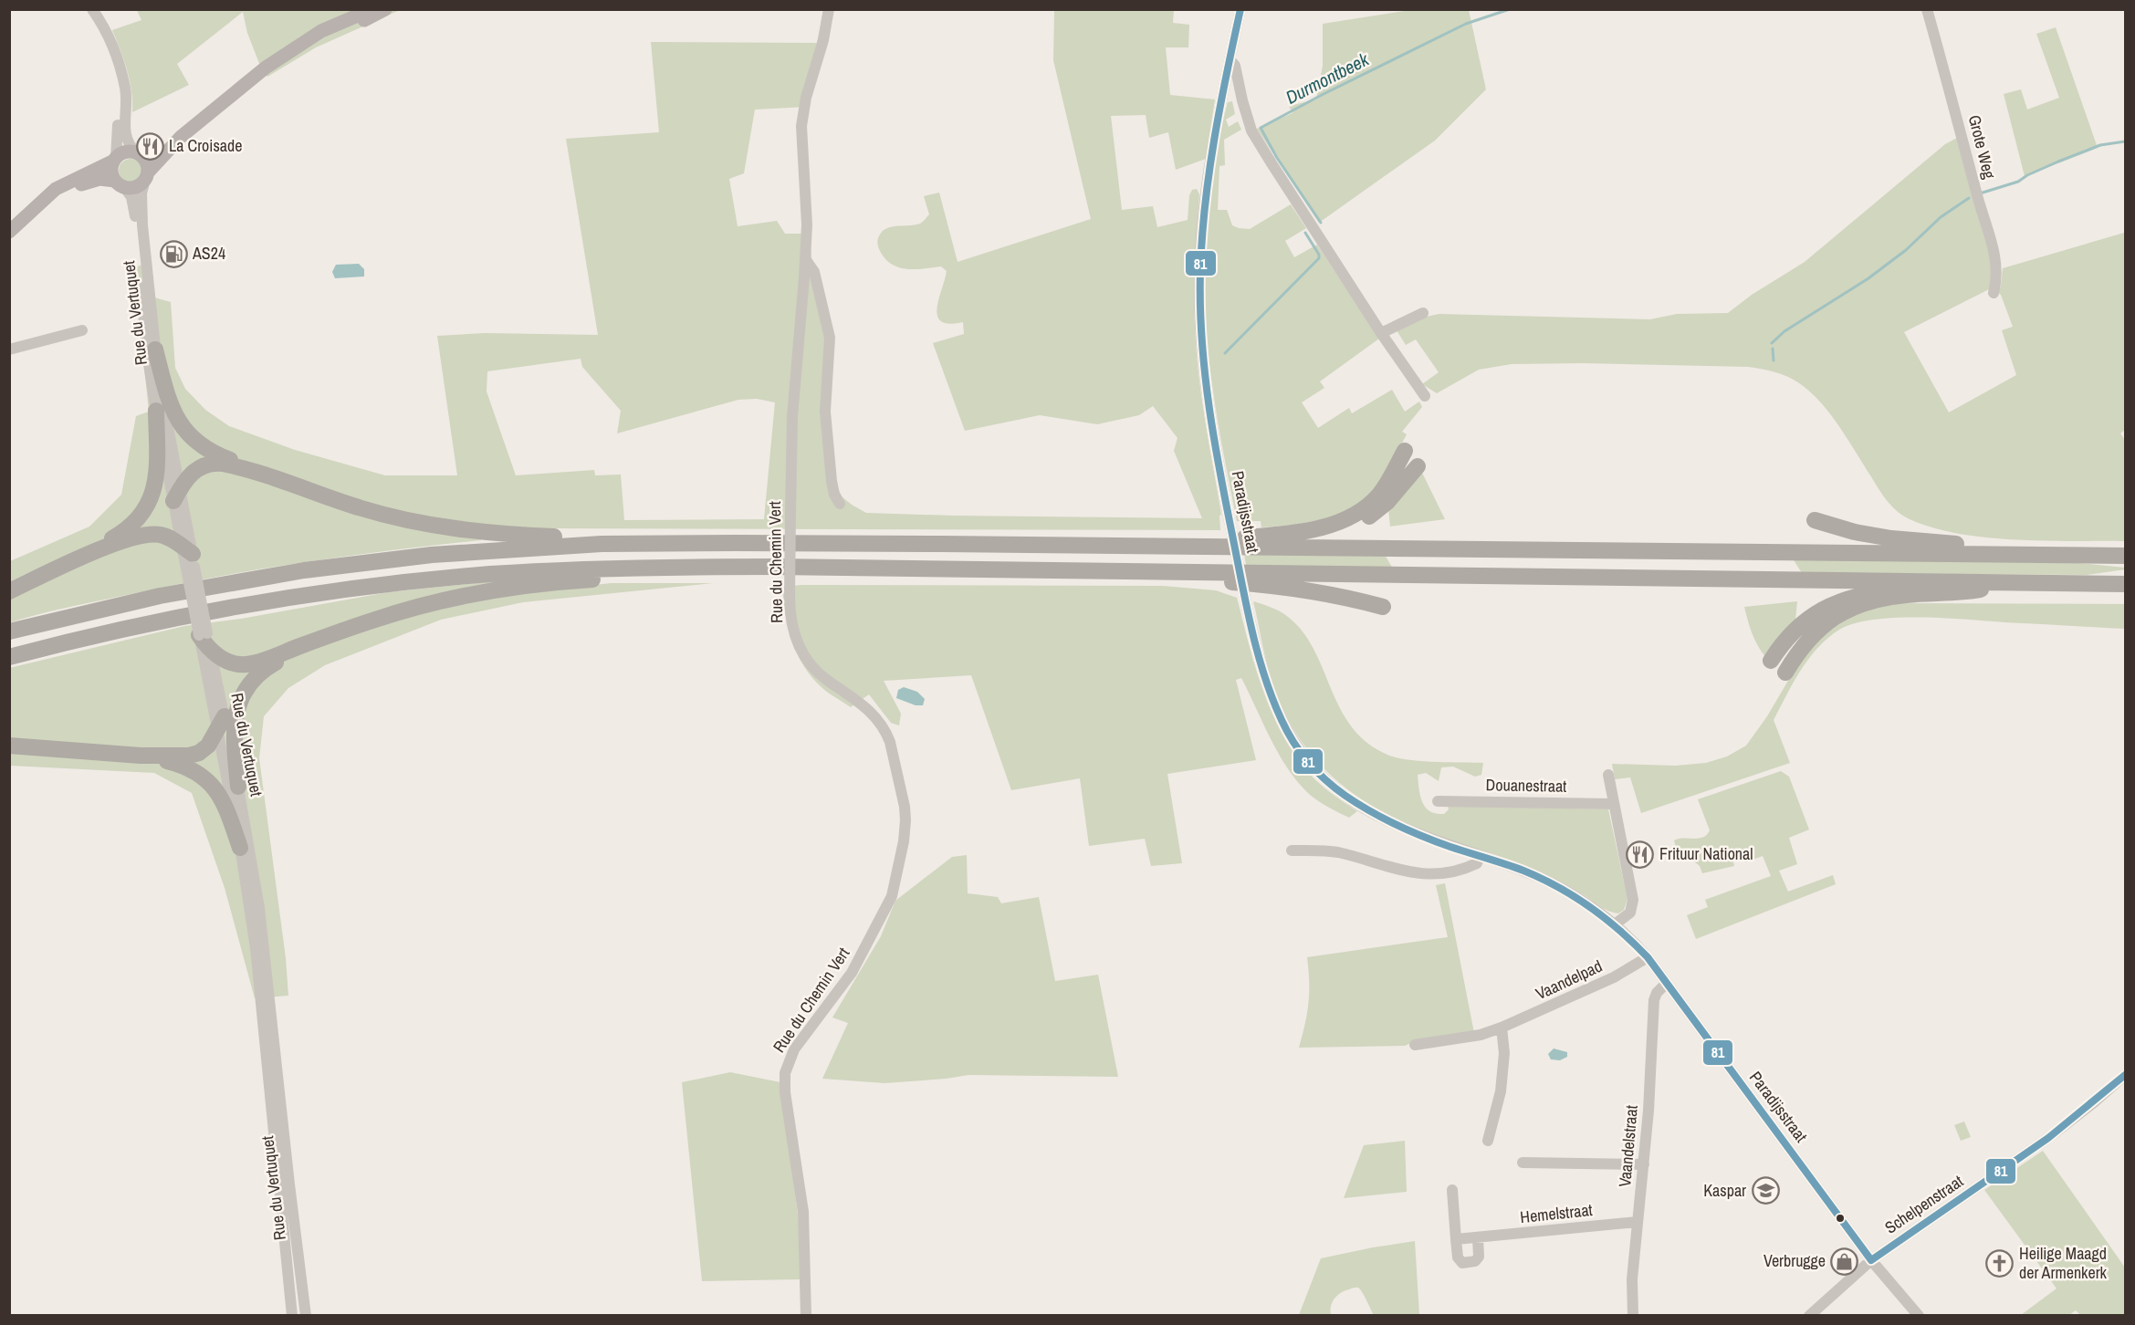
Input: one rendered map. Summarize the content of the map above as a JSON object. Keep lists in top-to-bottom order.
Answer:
{
  "streets": {
    "street": [
      "Grote Weg",
      "Rue du Vertuquet",
      "Paradijsstraat",
      "Rue du Chemin Vert",
      "Douanestraat",
      "Vaandelpad",
      "Vaandelstraat",
      "Schelpenstraat",
      "Hemelstraat"
    ]
  },
  "crossings": [
    ["Paradijsstraat", "Vaandelpad"],
    ["Paradijsstraat", "Vaandelstraat"],
    ["Paradijsstraat", "Schelpenstraat"],
    ["Vaandelstraat", "Hemelstraat"]
  ],
  "water": ["Durmontbeek"],
  "places": {
    "restaurant": ["La Croisade", "Frituur National"],
    "fuel station": ["AS24"],
    "school or university": ["Kaspar"],
    "shop": ["Verbrugge"],
    "church": ["Heilige Maagd der Armenkerk"]
  },
  "lines": ["transit line 81"]
}
